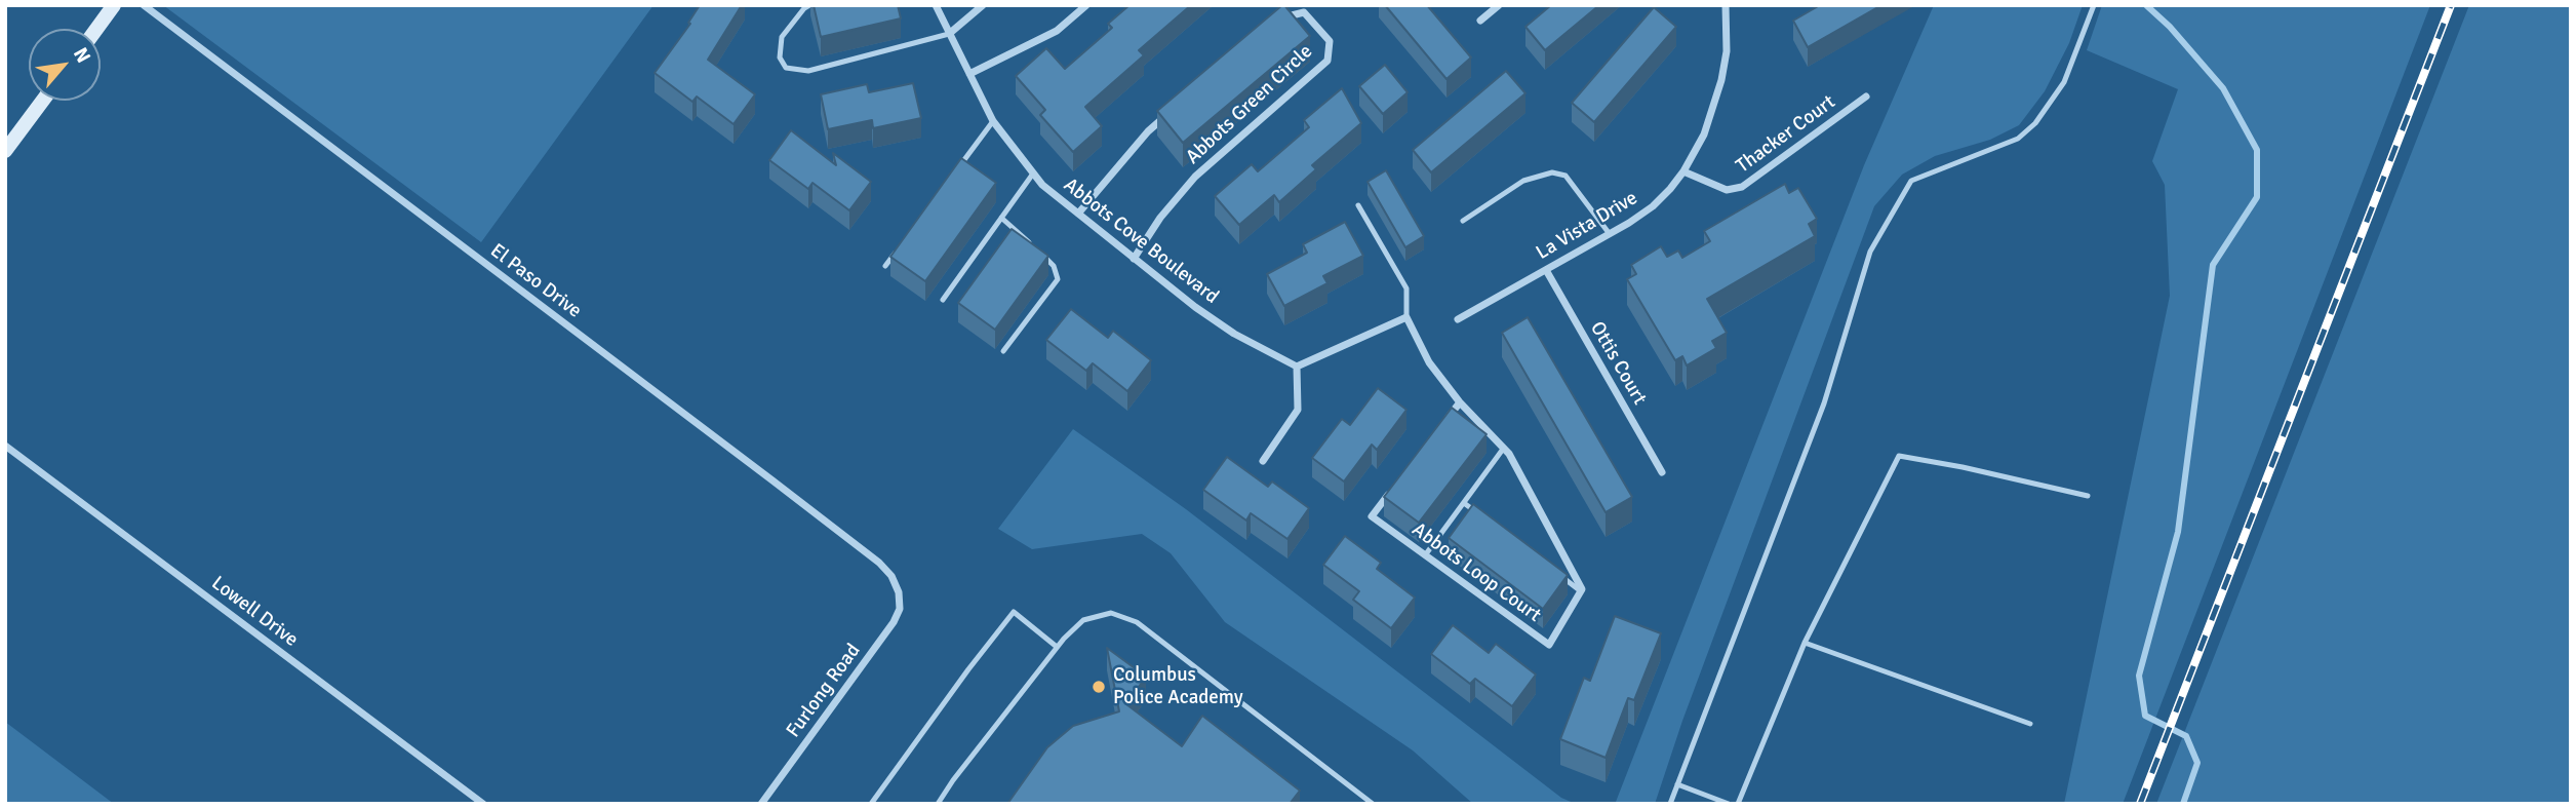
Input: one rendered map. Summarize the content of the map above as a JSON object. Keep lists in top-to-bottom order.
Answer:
{
  "streets": {
    "street": [
      "Abbots Green Circle",
      "Thacker Court",
      "La Vista Drive",
      "Abbots Cove Boulevard",
      "El Paso Drive",
      "Ottis Court",
      "Abbots Loop Court",
      "Lowell Drive",
      "Furlong Road"
    ]
  },
  "crossings": [
    ["Abbots Green Circle", "Abbots Cove Boulevard"],
    ["Thacker Court", "La Vista Drive"],
    ["La Vista Drive", "Ottis Court"],
    ["El Paso Drive", "Furlong Road"]
  ],
  "places": ["Columbus Police Academy"],
  "north": "top right"
}
